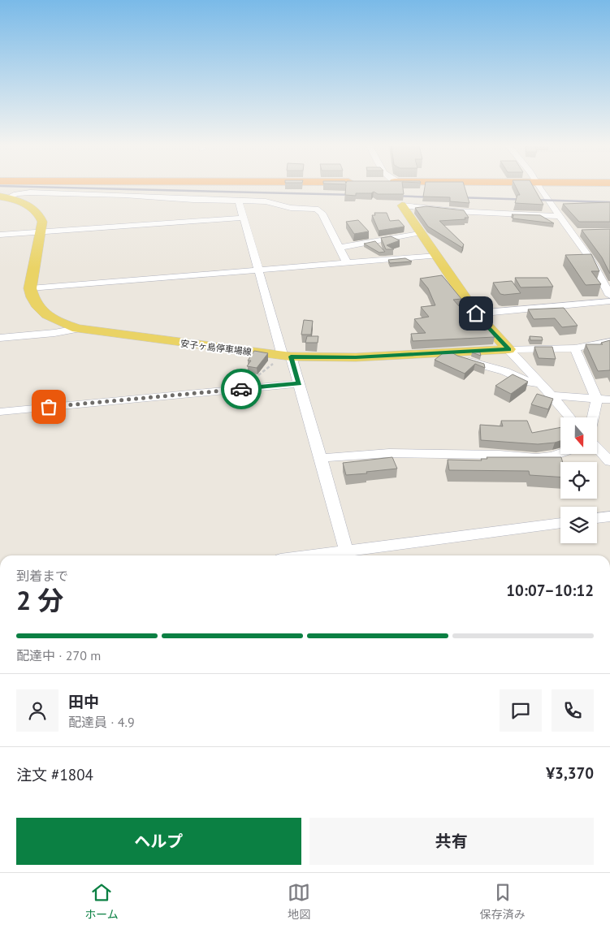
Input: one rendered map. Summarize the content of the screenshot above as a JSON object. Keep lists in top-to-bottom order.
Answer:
{
  "streets": {
    "main road": ["安子ヶ島停車場線"]
  },
  "north": "bottom",
  "page": {
    "heading": ["2 分", "到着まで", "10:07–10:12"],
    "panel": [
      "田中",
      "配達員 · 4.9",
      "注文 #1804",
      "¥3,370"
    ],
    "bar": "配達中 · 270 m",
    "buttons": ["ヘルプ", "共有"],
    "tabs": ["ホーム", "地図", "保存済み"]
  }
}
